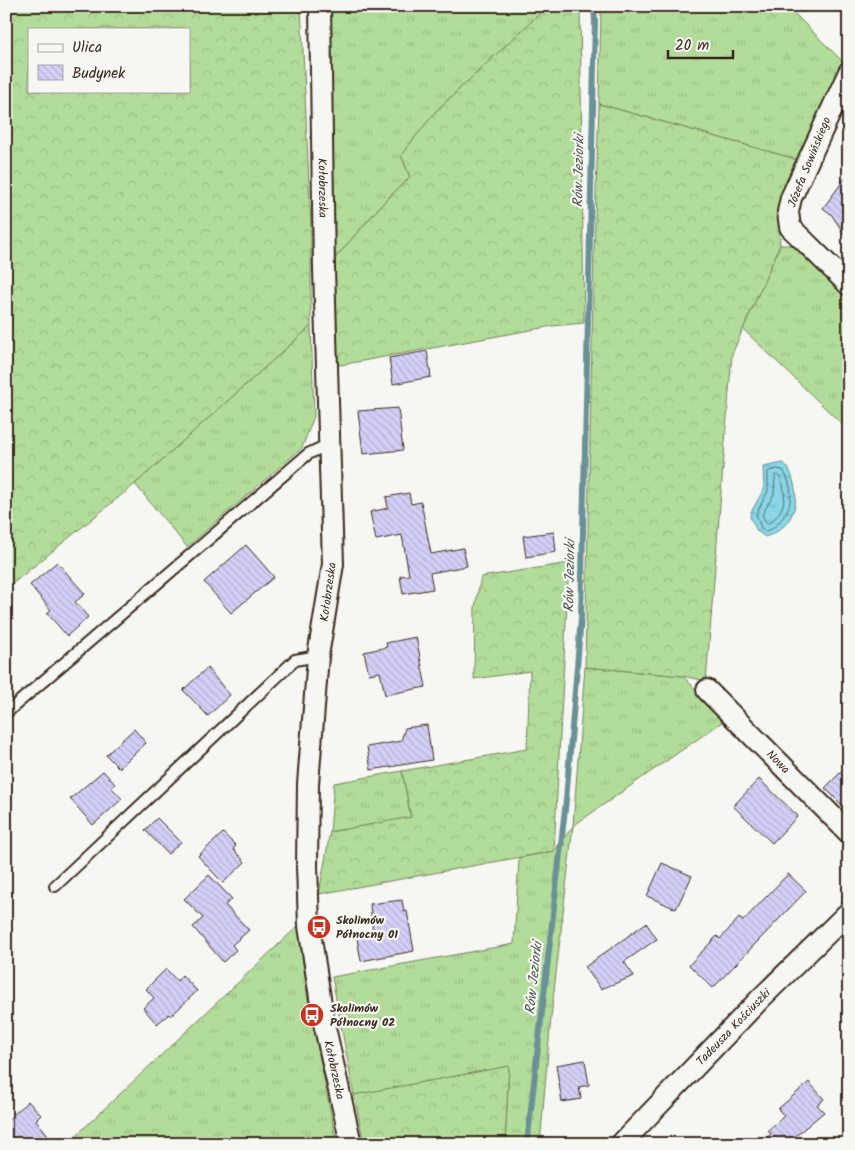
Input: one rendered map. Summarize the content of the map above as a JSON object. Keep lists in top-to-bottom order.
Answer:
{
  "streets": {
    "street": [
      "Józefa Sowińskiego",
      "Kołobrzeska",
      "Nowa",
      "Tadeusza Kościuszki"
    ]
  },
  "water": ["Rów Jeziorki"],
  "places": {
    "bus stop": ["Skolimów Północny 01", "Skolimów Północny 02"]
  },
  "legend": ["Ulica", "Budynek"],
  "scale_bar": "20 m"
}
